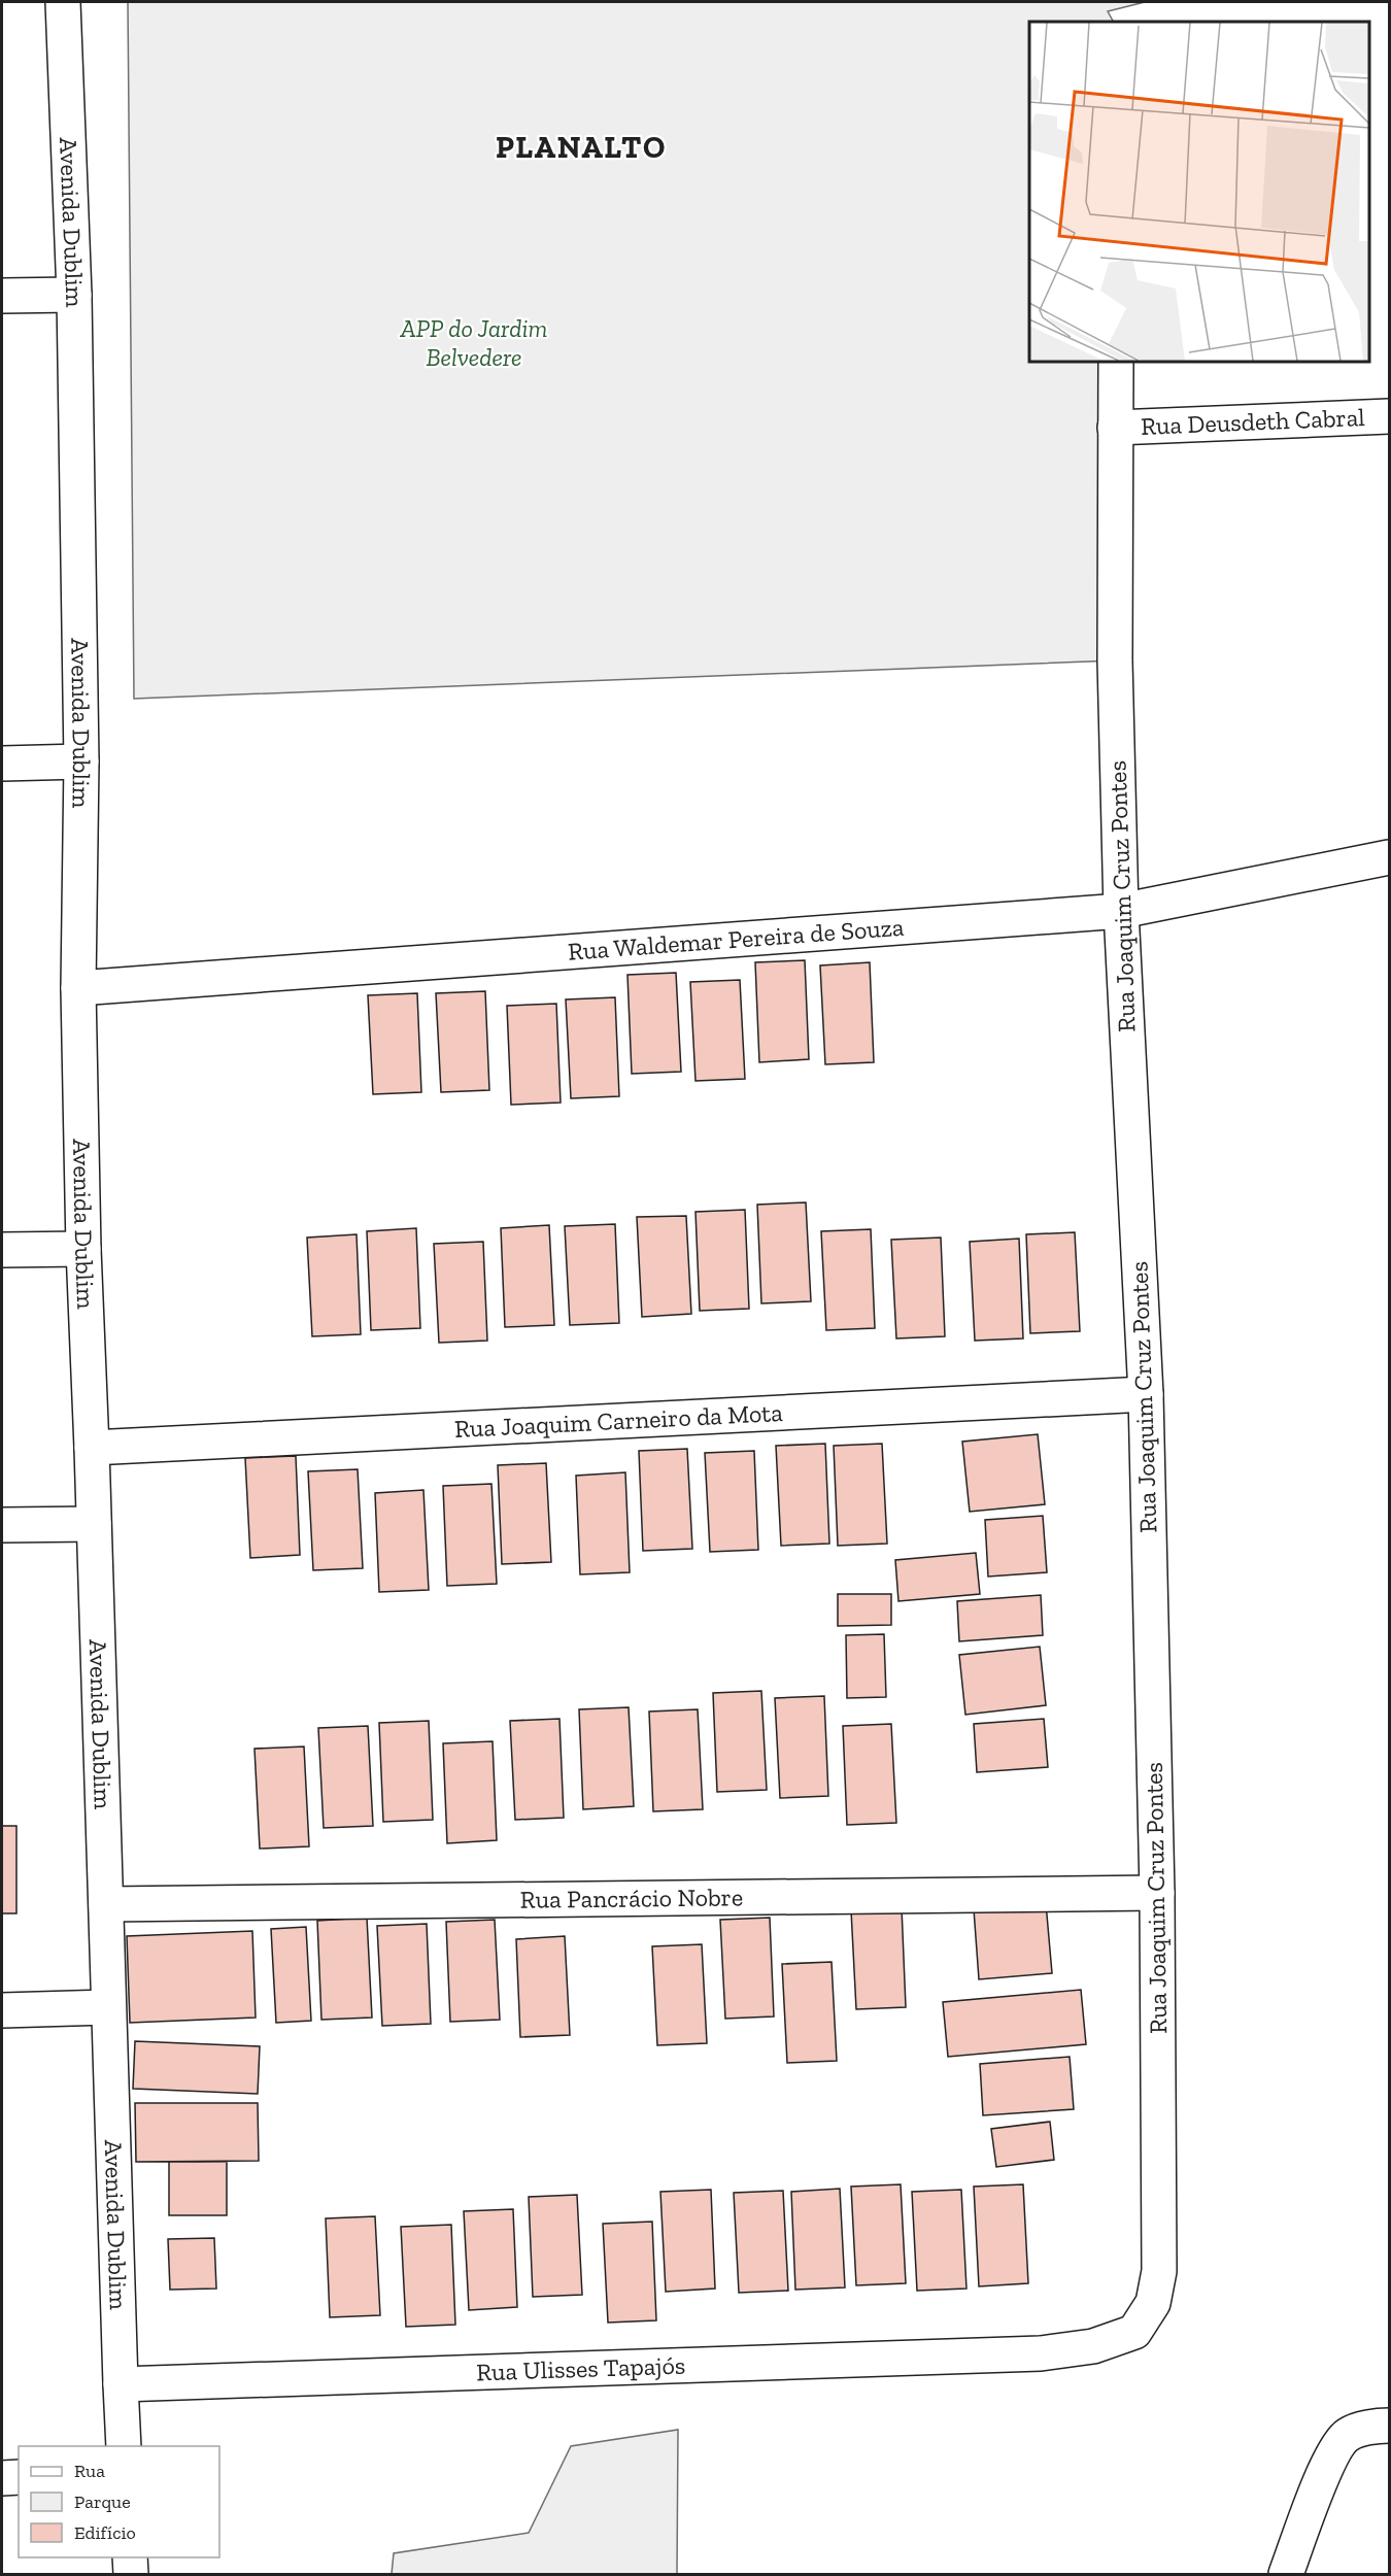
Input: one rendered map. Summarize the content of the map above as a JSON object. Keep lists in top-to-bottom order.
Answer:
{
  "streets": {
    "street": [
      "Avenida Dublim",
      "Rua Deusdeth Cabral",
      "Rua Joaquim Cruz Pontes",
      "Rua Waldemar Pereira de Souza",
      "Rua Joaquim Carneiro da Mota",
      "Rua Pancrácio Nobre",
      "Rua Ulisses Tapajós"
    ]
  },
  "crossings": [
    ["Avenida Dublim", "Rua Waldemar Pereira de Souza"],
    ["Avenida Dublim", "Rua Joaquim Carneiro da Mota"],
    ["Avenida Dublim", "Rua Pancrácio Nobre"],
    ["Avenida Dublim", "Rua Ulisses Tapajós"],
    ["Rua Deusdeth Cabral", "Rua Joaquim Cruz Pontes"],
    ["Rua Joaquim Cruz Pontes", "Rua Waldemar Pereira de Souza"],
    ["Rua Joaquim Cruz Pontes", "Rua Joaquim Carneiro da Mota"],
    ["Rua Joaquim Cruz Pontes", "Rua Pancrácio Nobre"],
    ["Rua Joaquim Cruz Pontes", "Rua Ulisses Tapajós"]
  ],
  "districts": ["PLANALTO"],
  "parks": ["APP do Jardim Belvedere"],
  "legend": ["Rua", "Parque", "Edifício"]
}
